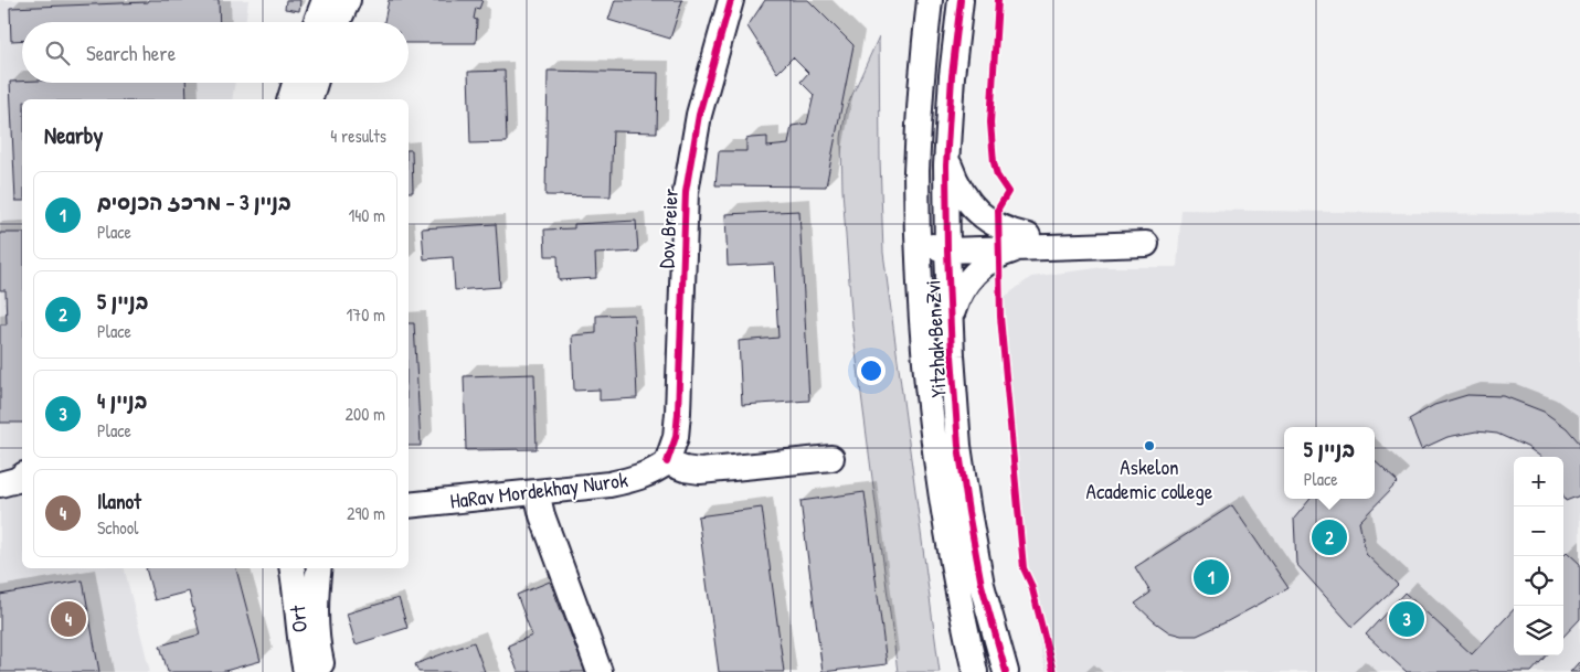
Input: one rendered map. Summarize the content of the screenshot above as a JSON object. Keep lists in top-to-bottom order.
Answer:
{
  "streets": {
    "street": [
      "Dov Breier",
      "Yitzhak Ben Zvi",
      "HaRav Mordekhay Nurok",
      "Ort"
    ]
  },
  "crossings": [
    ["Dov Breier", "HaRav Mordekhay Nurok"]
  ],
  "places": ["Askelon Academic college"],
  "page": {
    "search": "Search here",
    "heading": ["Nearby", "4 results"],
    "list": [
      {
        "mark": "1",
        "name": "בניין 3 - מרכז הכנסים",
        "note": "Place",
        "value": "140 m"
      },
      {
        "mark": "2",
        "name": "בניין 5",
        "note": "Place",
        "value": "170 m"
      },
      {
        "mark": "3",
        "name": "בניין 4",
        "note": "Place",
        "value": "200 m"
      },
      {
        "mark": "4",
        "name": "Ilanot",
        "note": "School",
        "value": "290 m"
      }
    ],
    "popup": ["בניין 5", "Place"],
    "map_buttons": ["+", "−"],
    "pins": [
      "2",
      "1",
      "3",
      "4"
    ]
  }
}
